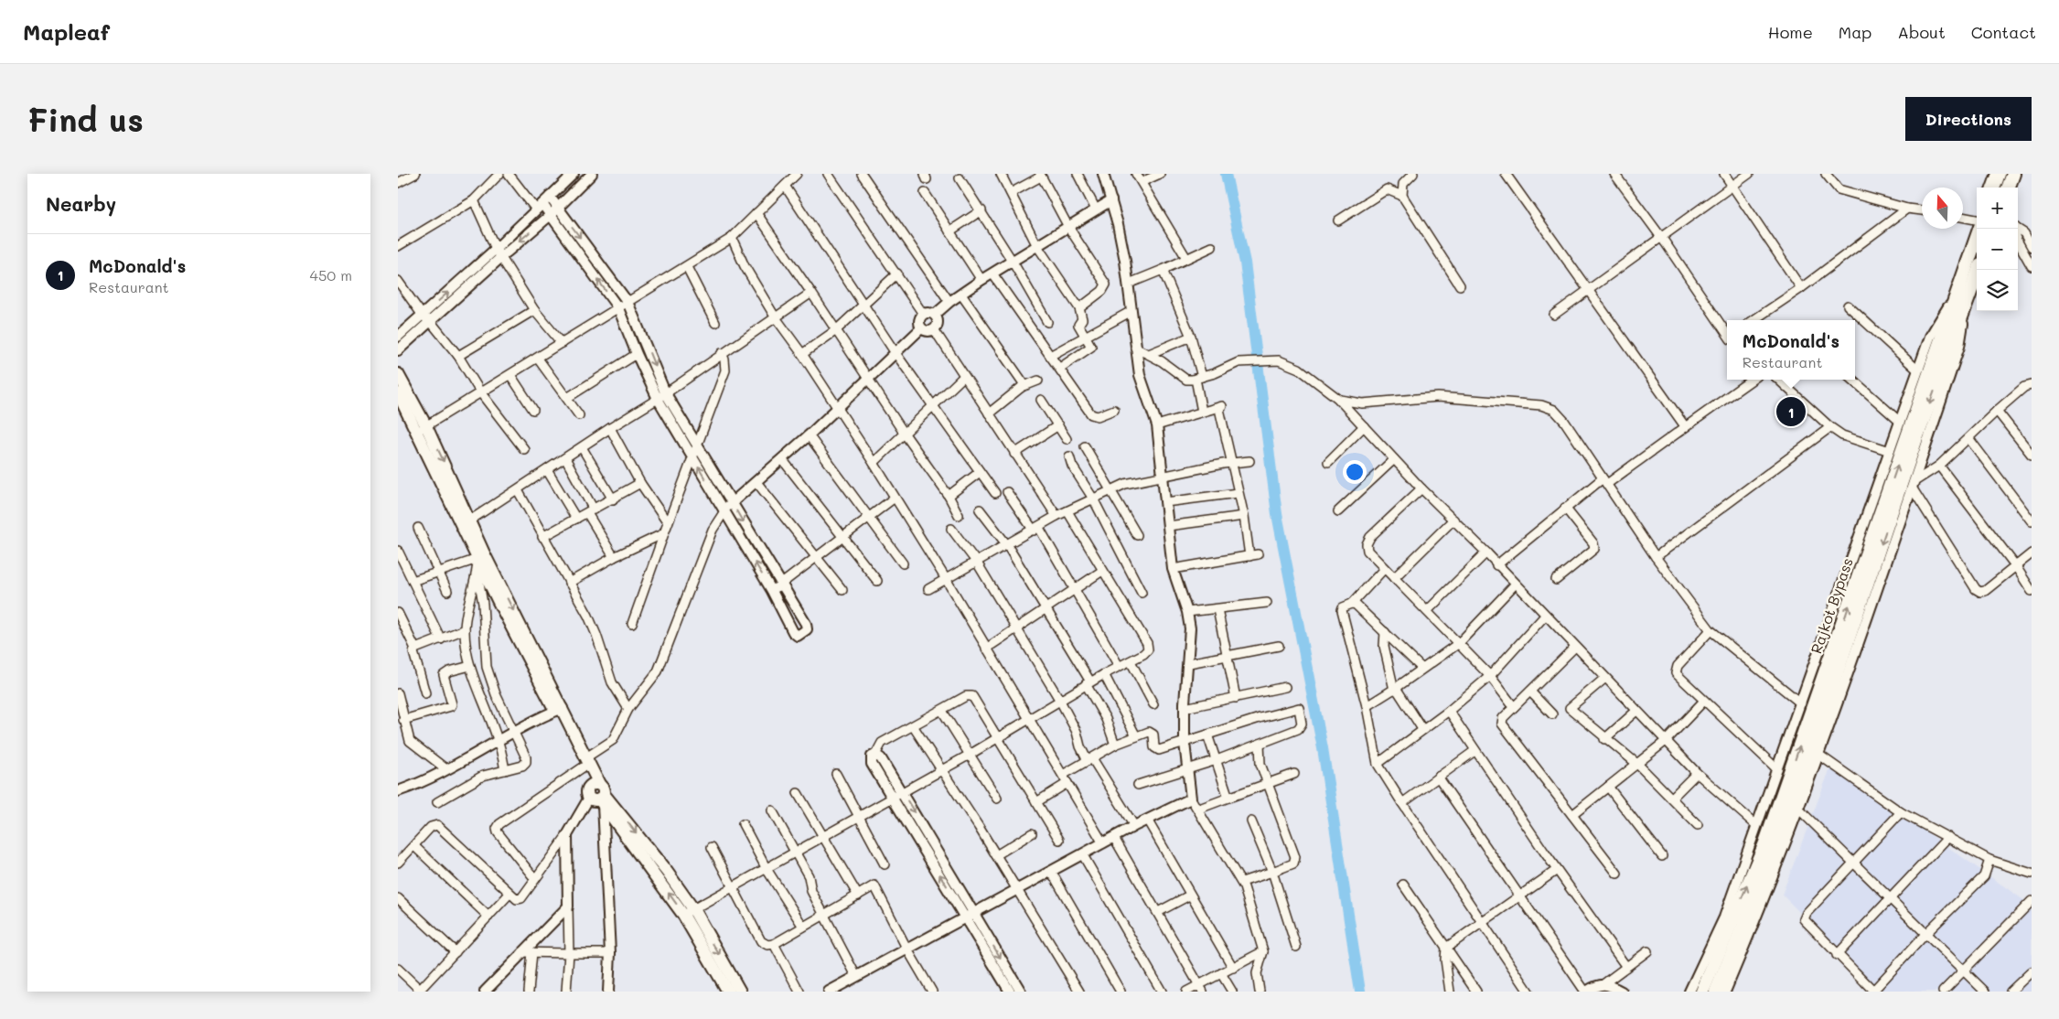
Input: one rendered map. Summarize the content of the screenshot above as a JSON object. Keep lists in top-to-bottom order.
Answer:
{
  "streets": {
    "highway": ["Rajkot Bypass"]
  },
  "north": "top",
  "page": {
    "header": "Mapleaf",
    "nav": [
      "Home",
      "Map",
      "About",
      "Contact"
    ],
    "buttons": "Directions",
    "title": "Find us",
    "heading": "Nearby",
    "map_buttons": ["+", "−"],
    "list": [
      {
        "mark": "1",
        "name": "McDonald's",
        "note": "Restaurant",
        "value": "450 m"
      }
    ],
    "popup": ["McDonald's", "Restaurant"],
    "pins": "1"
  }
}
